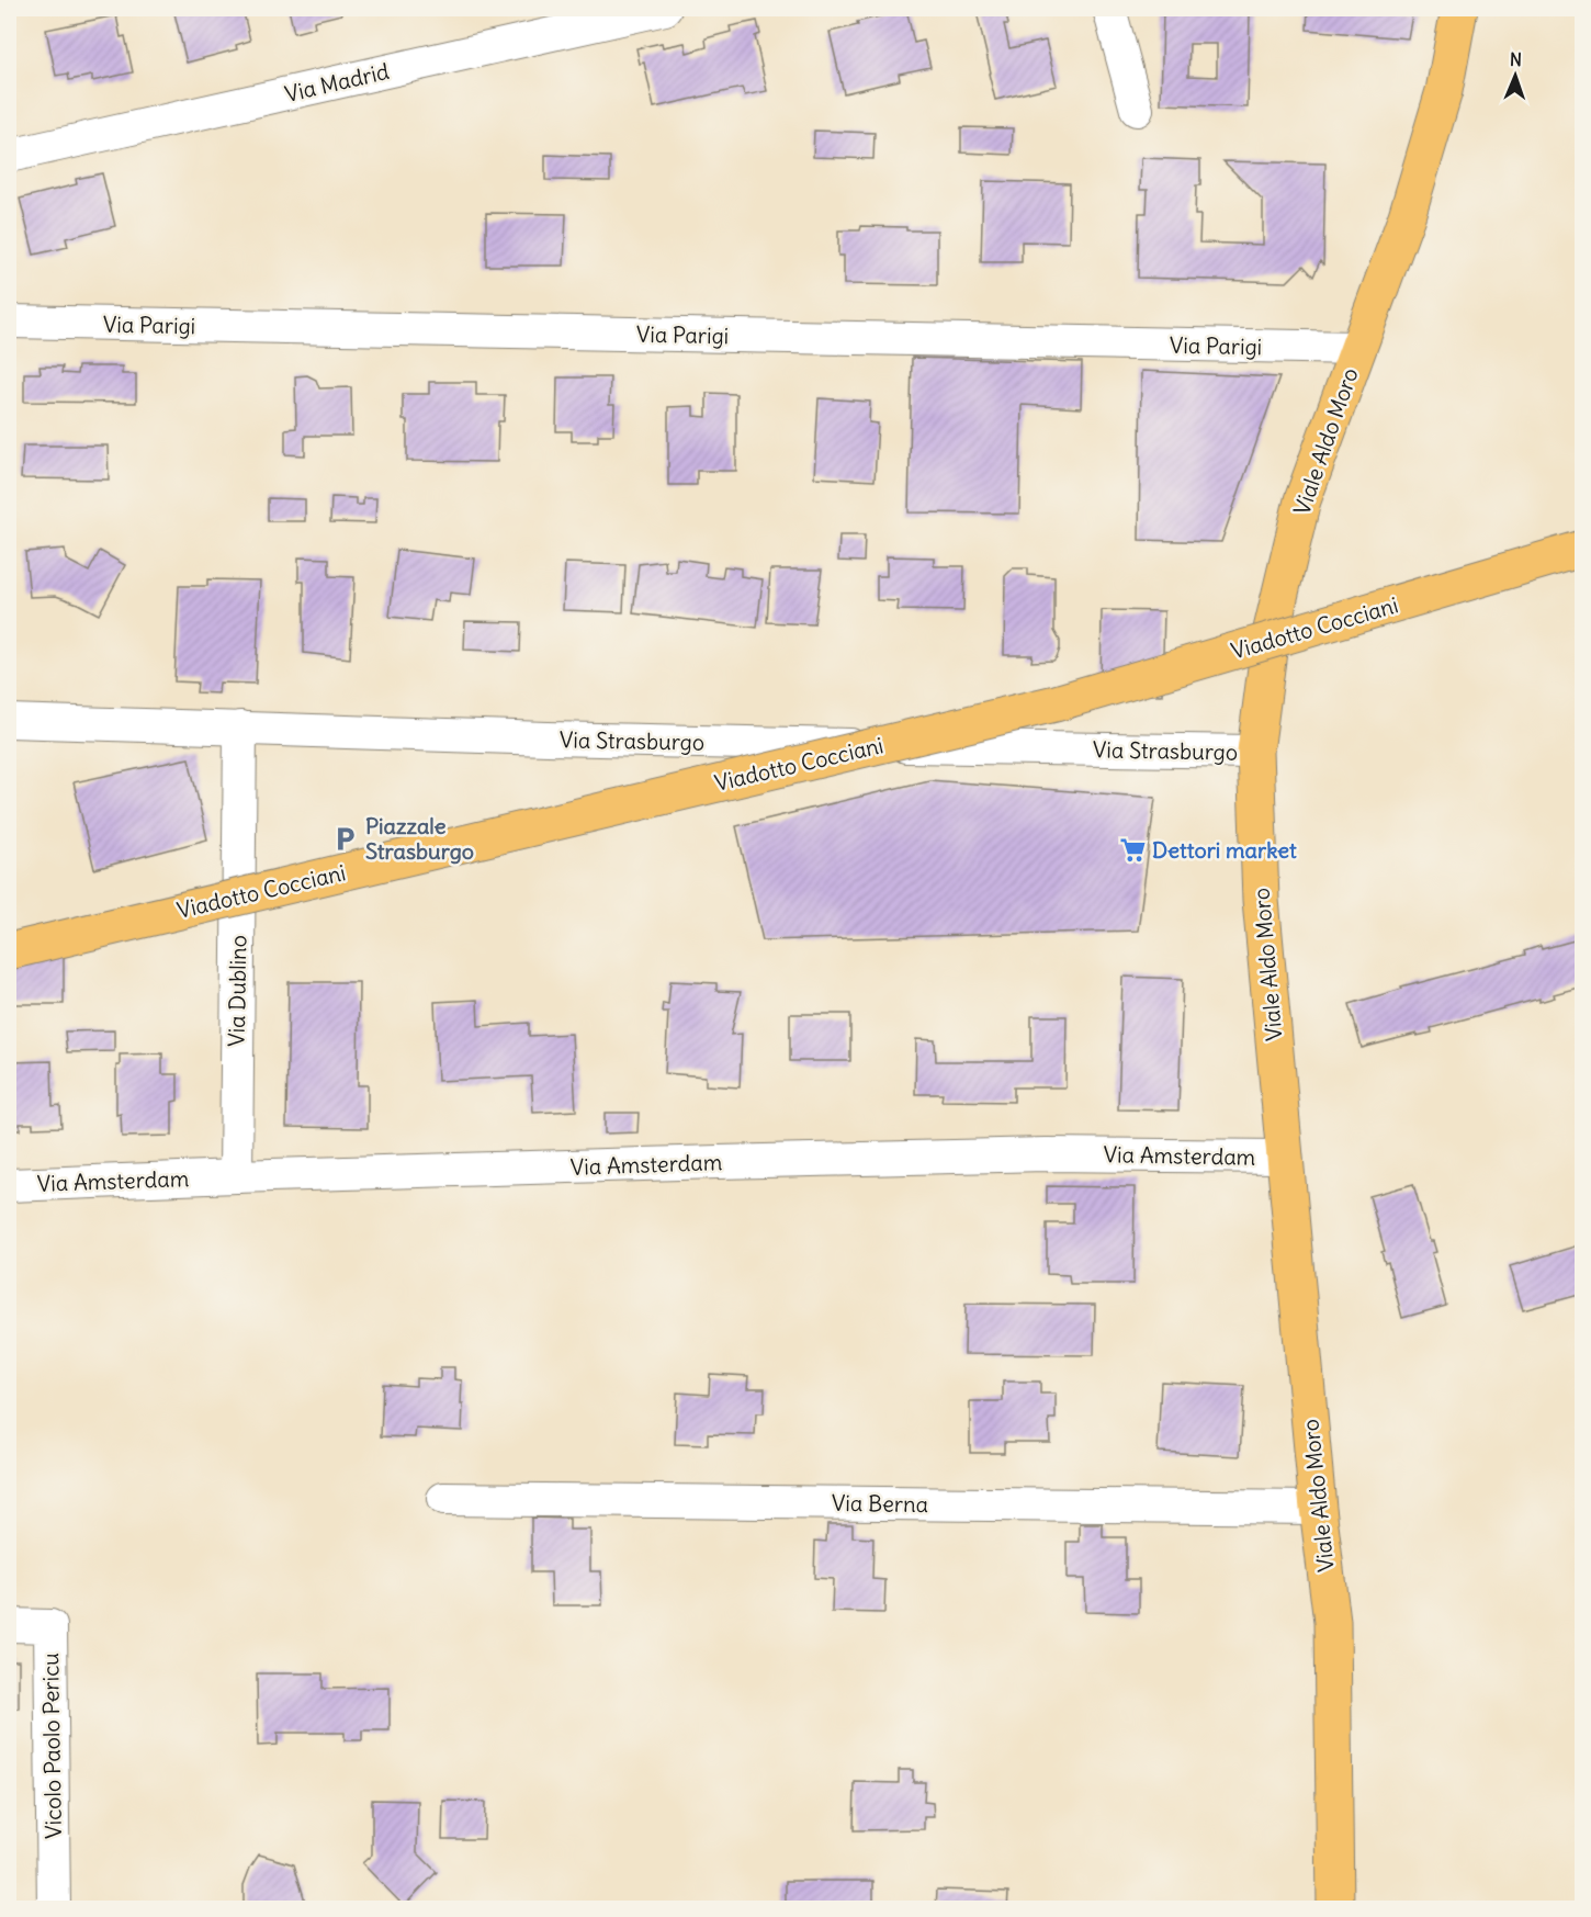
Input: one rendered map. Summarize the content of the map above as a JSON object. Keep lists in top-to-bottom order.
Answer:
{
  "streets": {
    "main road": ["Viale Aldo Moro", "Viadotto Cocciani"],
    "street": [
      "Via Madrid",
      "Via Parigi",
      "Via Strasburgo",
      "Via Dublino",
      "Via Amsterdam",
      "Via Berna",
      "Vicolo Paolo Pericu"
    ]
  },
  "crossings": [
    ["Via Parigi", "Viale Aldo Moro"],
    ["Viale Aldo Moro", "Via Strasburgo"],
    ["Viale Aldo Moro", "Via Amsterdam"],
    ["Viale Aldo Moro", "Via Berna"],
    ["Via Strasburgo", "Via Dublino"],
    ["Via Dublino", "Via Amsterdam"]
  ],
  "places": {
    "parking": ["Piazzale Strasburgo"],
    "supermarket": ["Dettori market"]
  },
  "north": "top"
}
